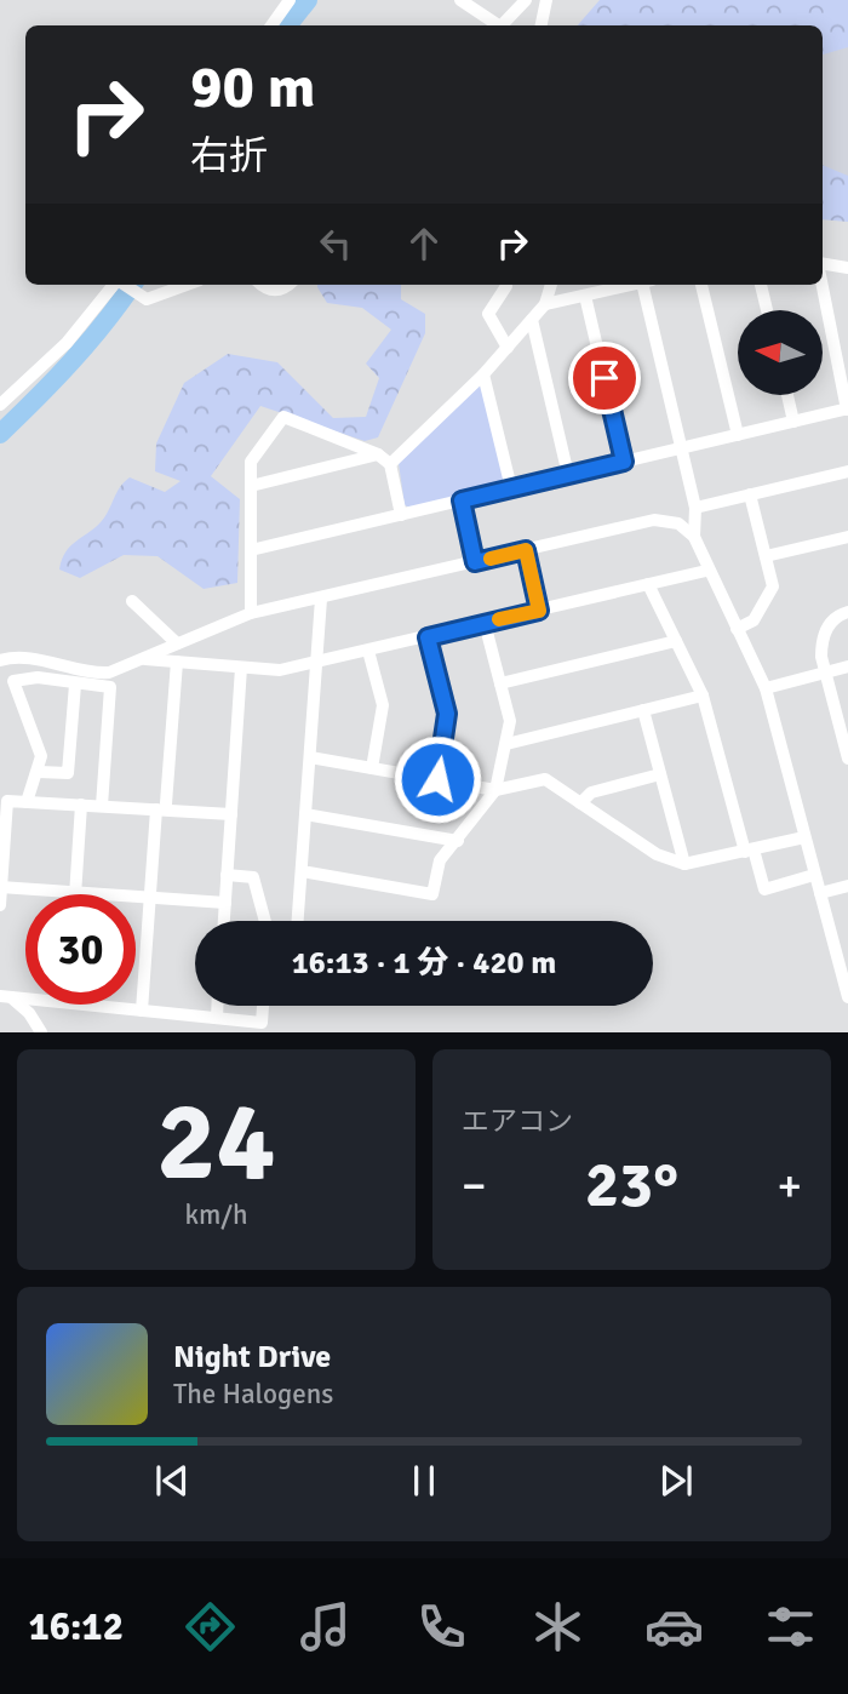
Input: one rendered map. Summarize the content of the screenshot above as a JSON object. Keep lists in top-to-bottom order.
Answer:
{
  "north": "left",
  "page": {
    "turn": ["90 m", "右折"],
    "limit": "30",
    "trip": "16:13 · 1 分 · 420 m",
    "tile": [
      ["24", "km/h"],
      "エアコン"
    ],
    "heat": ["−", "23°", "+"],
    "song": ["Night Drive", "The Halogens"],
    "tabs": "16:12"
  }
}
